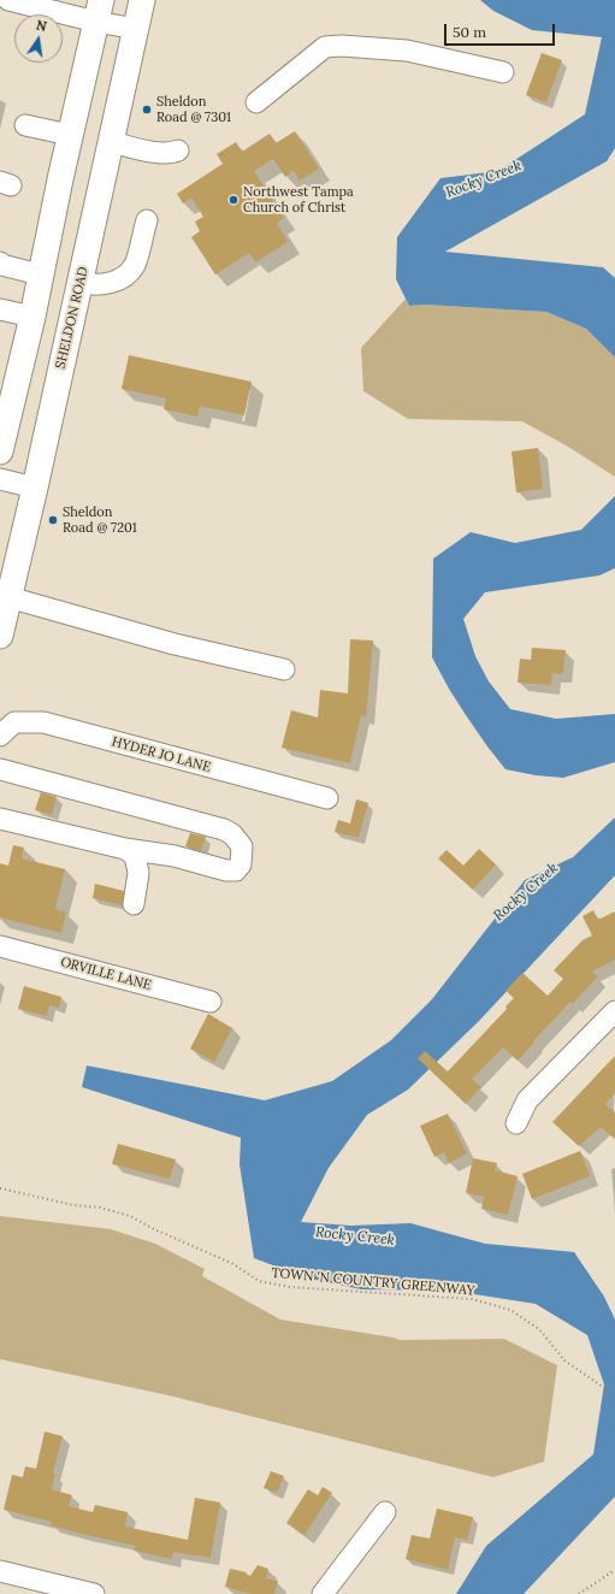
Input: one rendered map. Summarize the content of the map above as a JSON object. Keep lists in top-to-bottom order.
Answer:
{
  "streets": {
    "main road": ["SHELDON ROAD"],
    "street": ["HYDER JO LANE", "ORVILLE LANE"],
    "path": ["TOWN 'N COUNTRY GREENWAY"]
  },
  "water": ["Rocky Creek"],
  "places": ["Sheldon Road @ 7301", "Northwest Tampa Church of Christ", "Sheldon Road @ 7201"],
  "scale_bar": "50 m",
  "north": "top"
}
